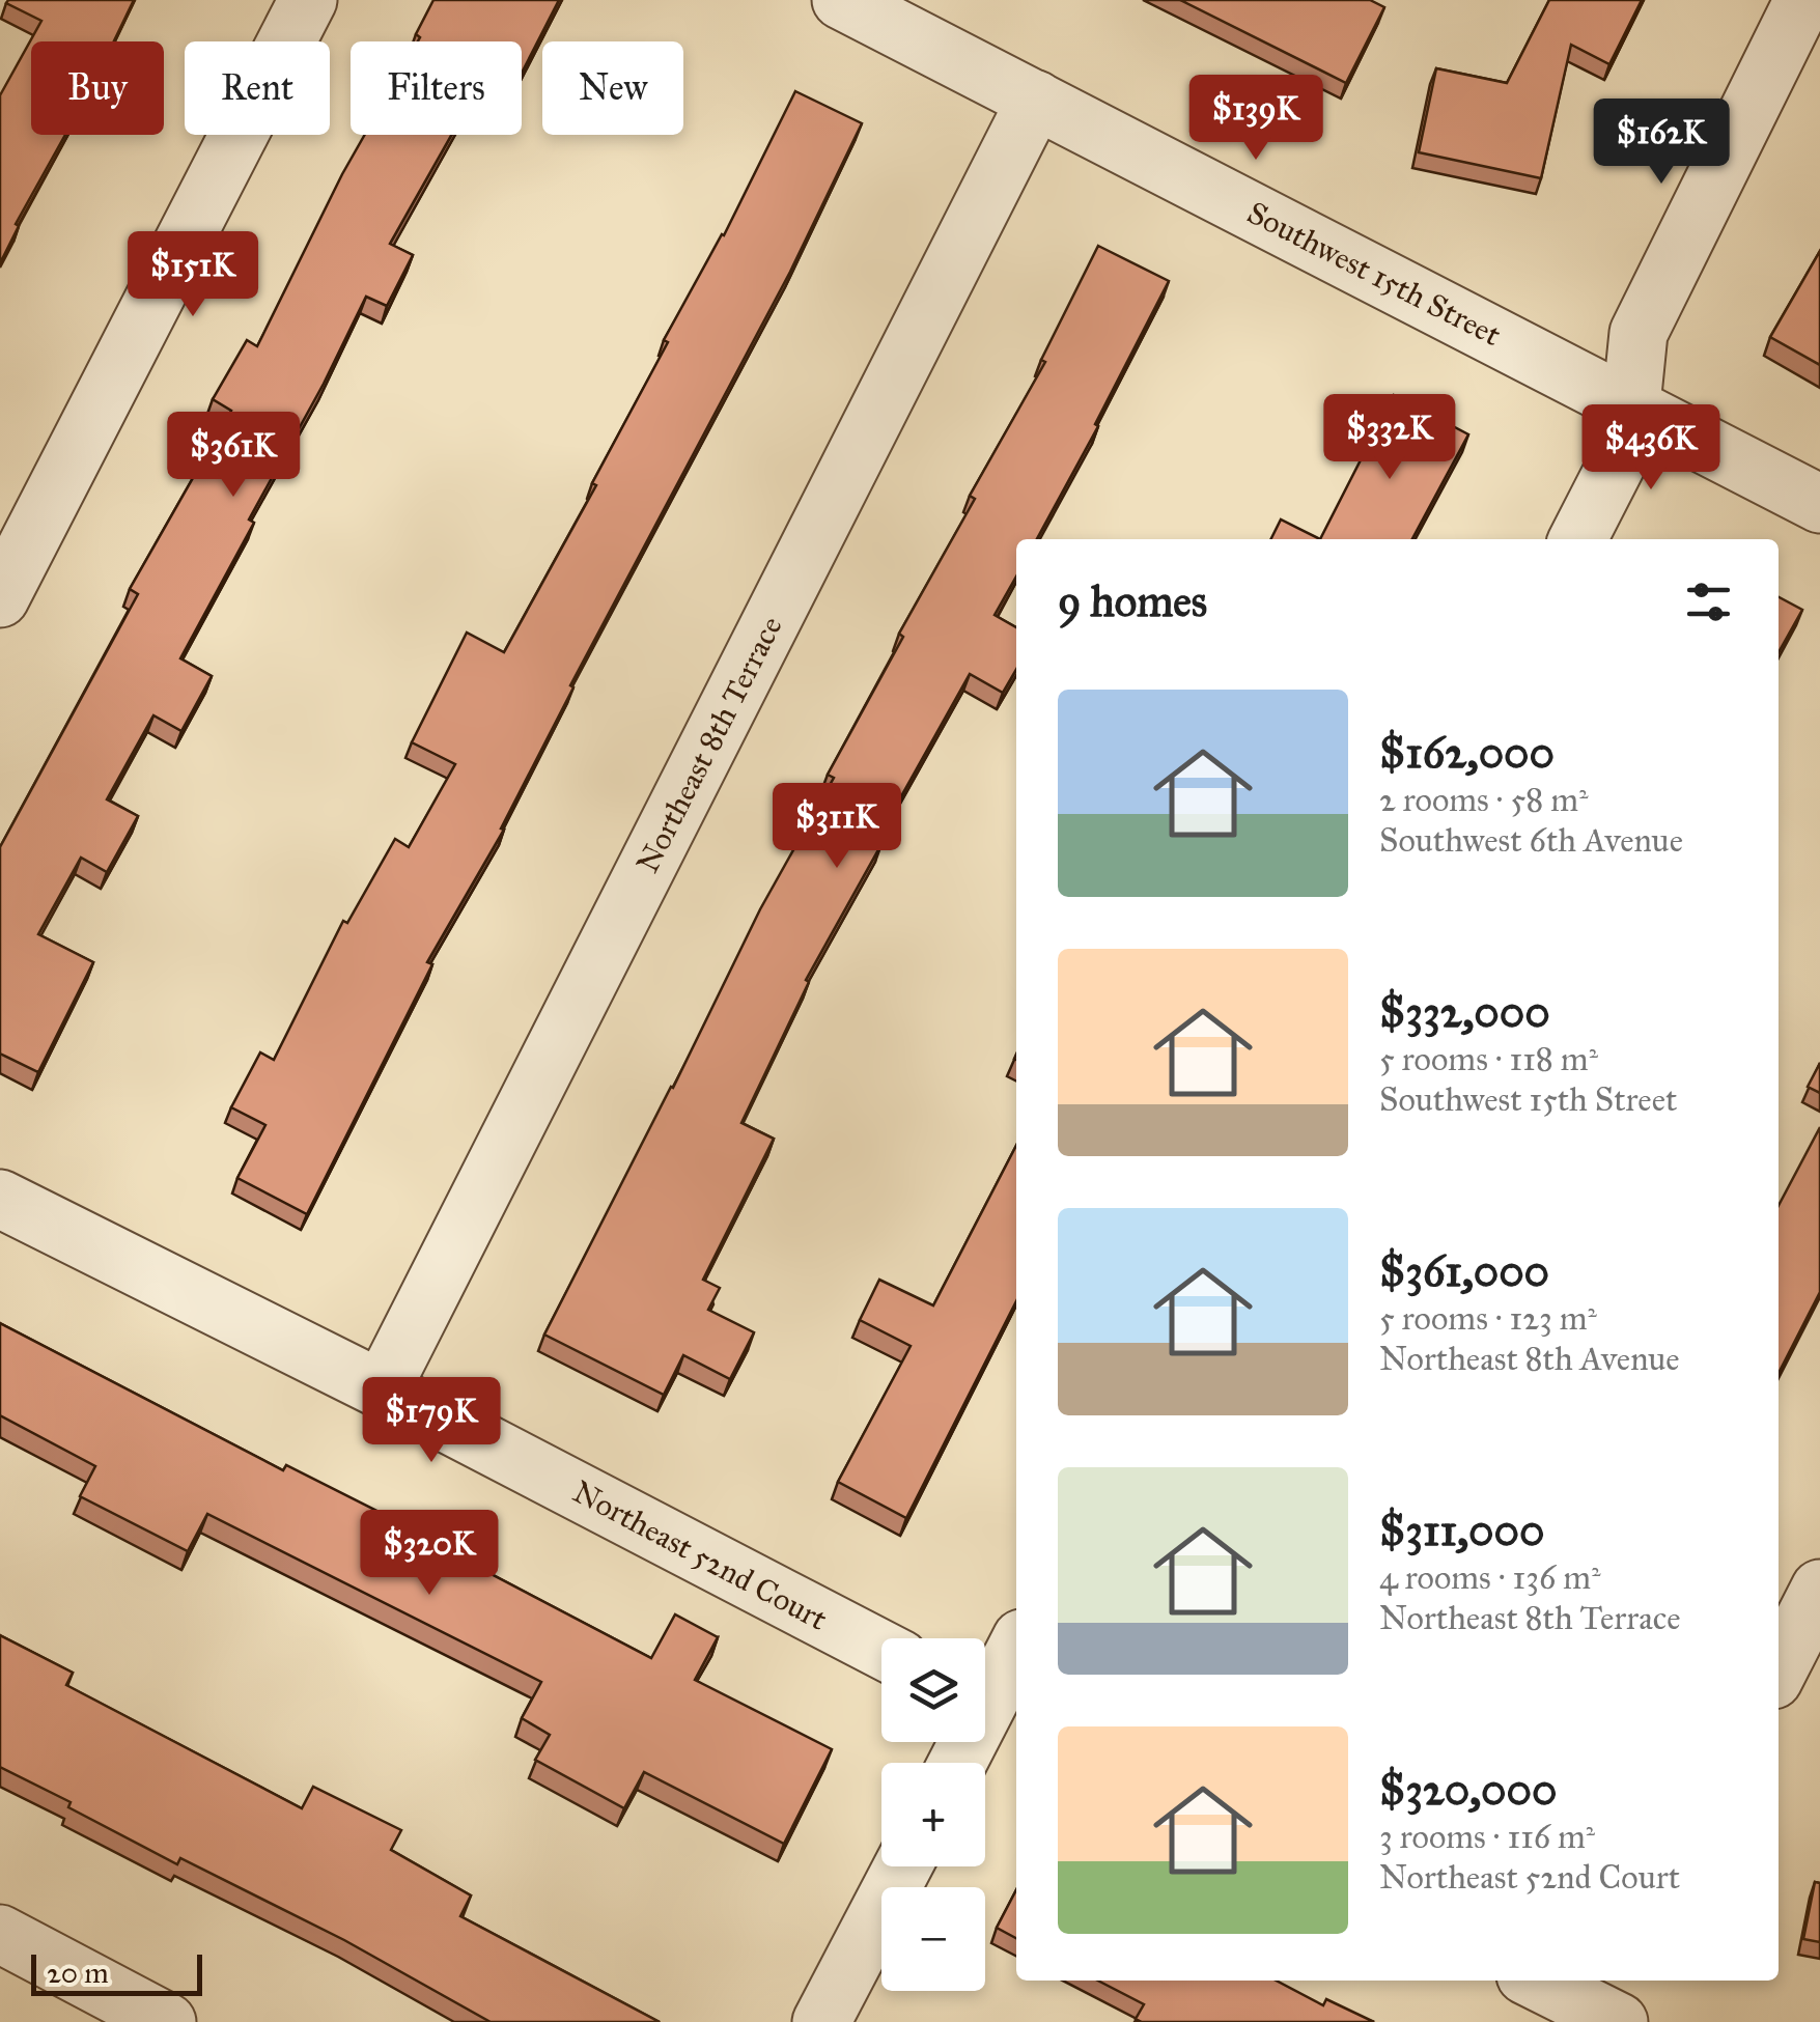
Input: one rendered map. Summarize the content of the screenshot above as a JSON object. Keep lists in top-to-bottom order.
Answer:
{
  "streets": {
    "street": ["Southwest 15th Street", "Northeast 8th Terrace", "Northeast 52nd Court"]
  },
  "crossings": [
    ["Southwest 15th Street", "Northeast 8th Terrace"],
    ["Northeast 8th Terrace", "Northeast 52nd Court"]
  ],
  "scale_bar": "20 m",
  "page": {
    "chip": [
      "Buy",
      "Rent",
      "Filters",
      "New"
    ],
    "price": [
      "$139K",
      "$162K",
      "$151K",
      "$332K",
      "$436K",
      "$361K",
      "$311K",
      "$179K",
      "$320K"
    ],
    "heading": "9 homes",
    "list": [
      {
        "name": "$162,000",
        "note": "2 rooms · 58 m² · Southwest 6th Avenue"
      },
      {
        "name": "$332,000",
        "note": "5 rooms · 118 m² · Southwest 15th Street"
      },
      {
        "name": "$361,000",
        "note": "5 rooms · 123 m² · Northeast 8th Avenue"
      },
      {
        "name": "$311,000",
        "note": "4 rooms · 136 m² · Northeast 8th Terrace"
      },
      {
        "name": "$320,000",
        "note": "3 rooms · 116 m² · Northeast 52nd Court"
      }
    ],
    "map_buttons": ["+", "−"],
    "scale": "20 m"
  }
}
